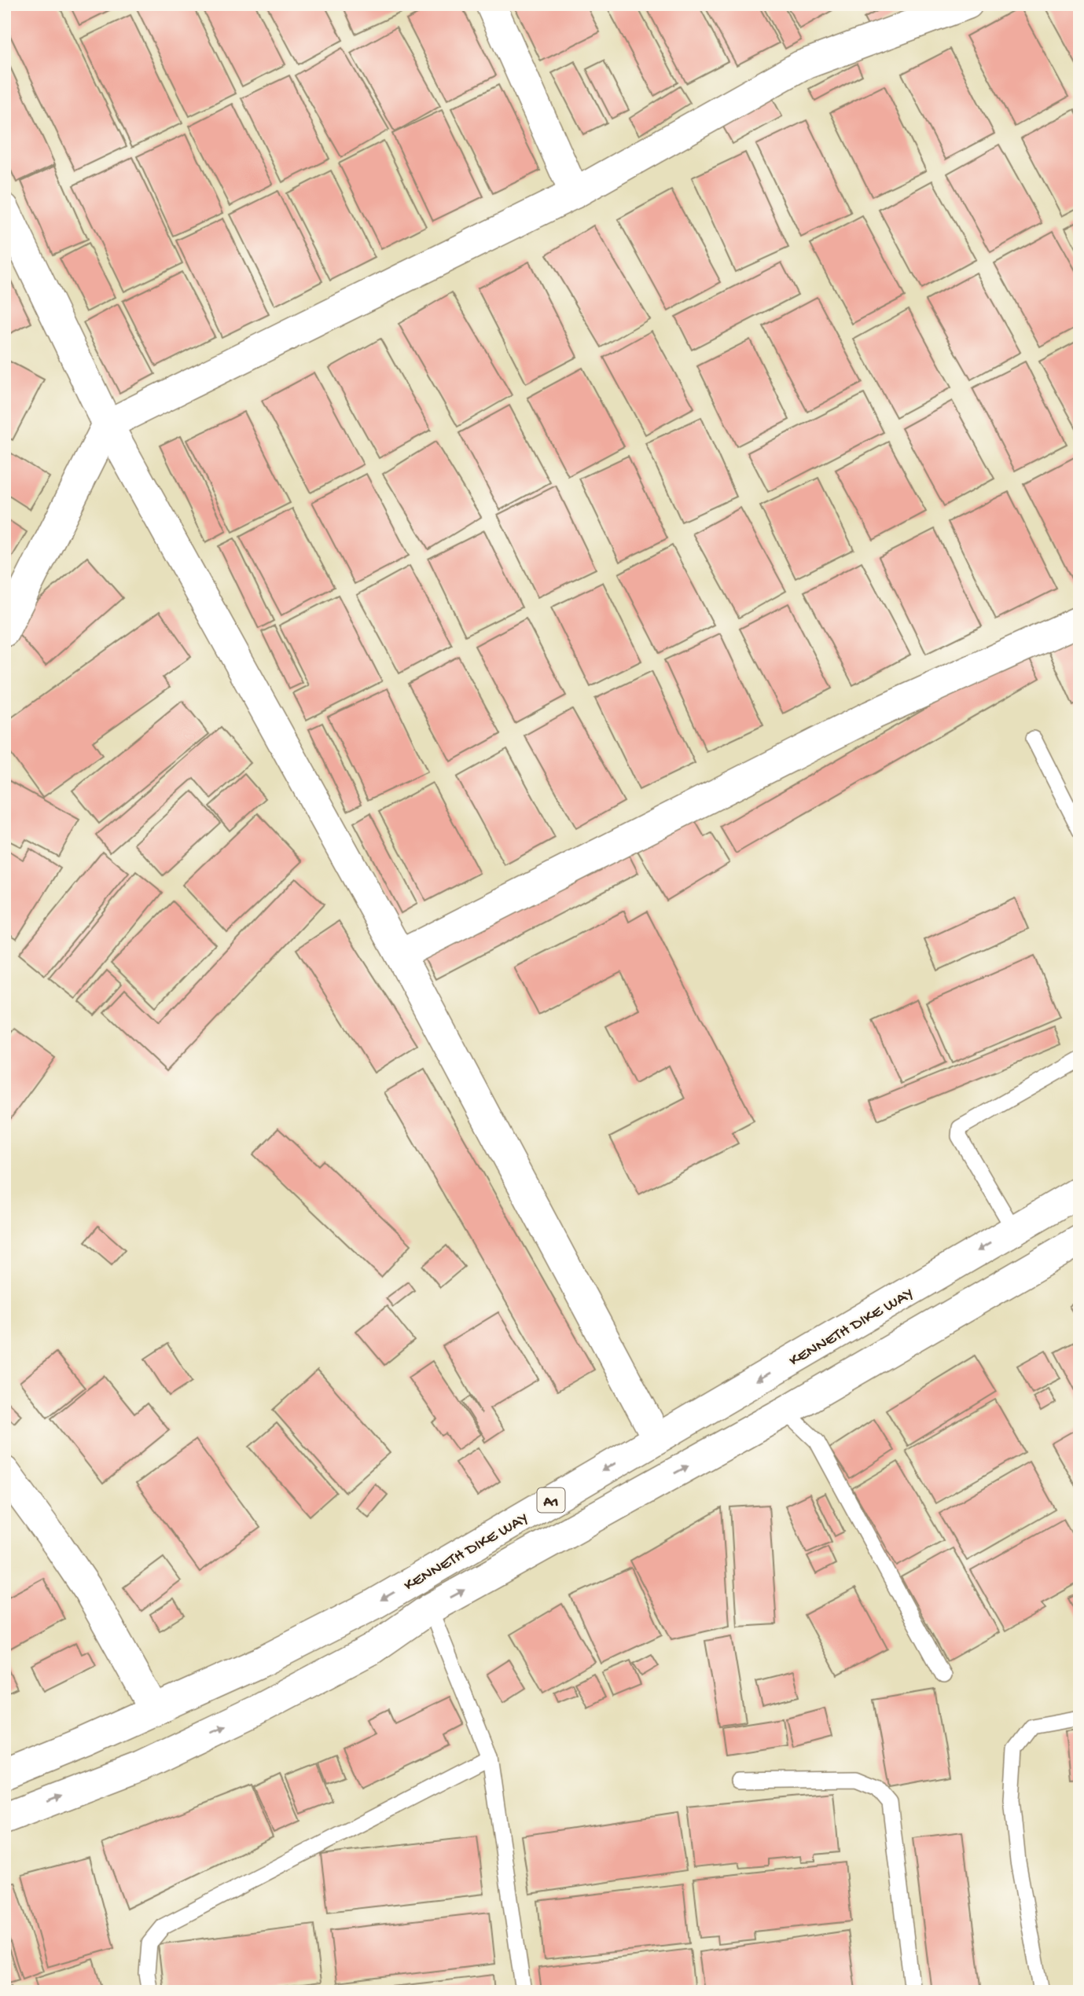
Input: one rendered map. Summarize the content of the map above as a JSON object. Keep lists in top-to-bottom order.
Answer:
{
  "streets": {
    "main road": ["KENNETH DIKE WAY", "A1"]
  }
}
